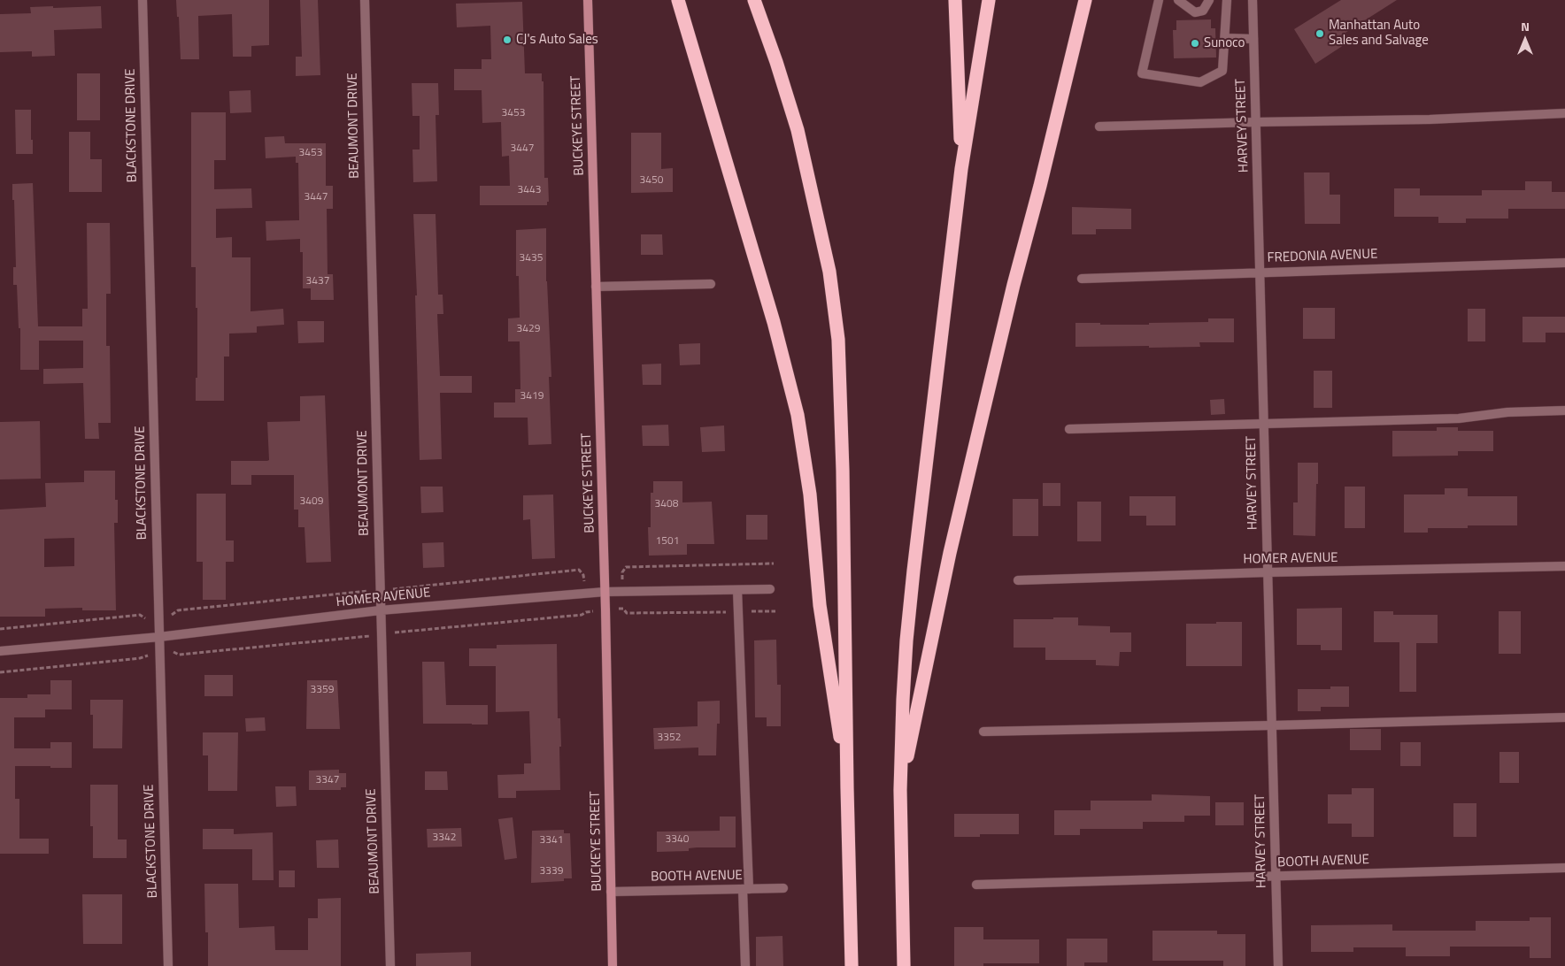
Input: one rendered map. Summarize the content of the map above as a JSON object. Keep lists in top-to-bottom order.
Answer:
{
  "streets": {
    "street": [
      "BLACKSTONE DRIVE",
      "BEAUMONT DRIVE",
      "BUCKEYE STREET",
      "HARVEY STREET",
      "FREDONIA AVENUE",
      "HOMER AVENUE",
      "BOOTH AVENUE"
    ]
  },
  "crossings": [
    ["BLACKSTONE DRIVE", "HOMER AVENUE"],
    ["BEAUMONT DRIVE", "HOMER AVENUE"],
    ["BUCKEYE STREET", "HOMER AVENUE"],
    ["BUCKEYE STREET", "BOOTH AVENUE"],
    ["HARVEY STREET", "FREDONIA AVENUE"],
    ["HARVEY STREET", "HOMER AVENUE"],
    ["HARVEY STREET", "BOOTH AVENUE"]
  ],
  "places": ["Manhattan Auto Sales and Salvage", "CJ's Auto Sales", "Sunoco"],
  "house_numbers": [
    "3453",
    "3447",
    "3453",
    "3450",
    "3443",
    "3447",
    "3435",
    "3437",
    "3429",
    "3419",
    "3409",
    "3408",
    "1501",
    "3359",
    "3352",
    "3347",
    "3342",
    "3340",
    "3341",
    "3339"
  ],
  "north": "top"
}
